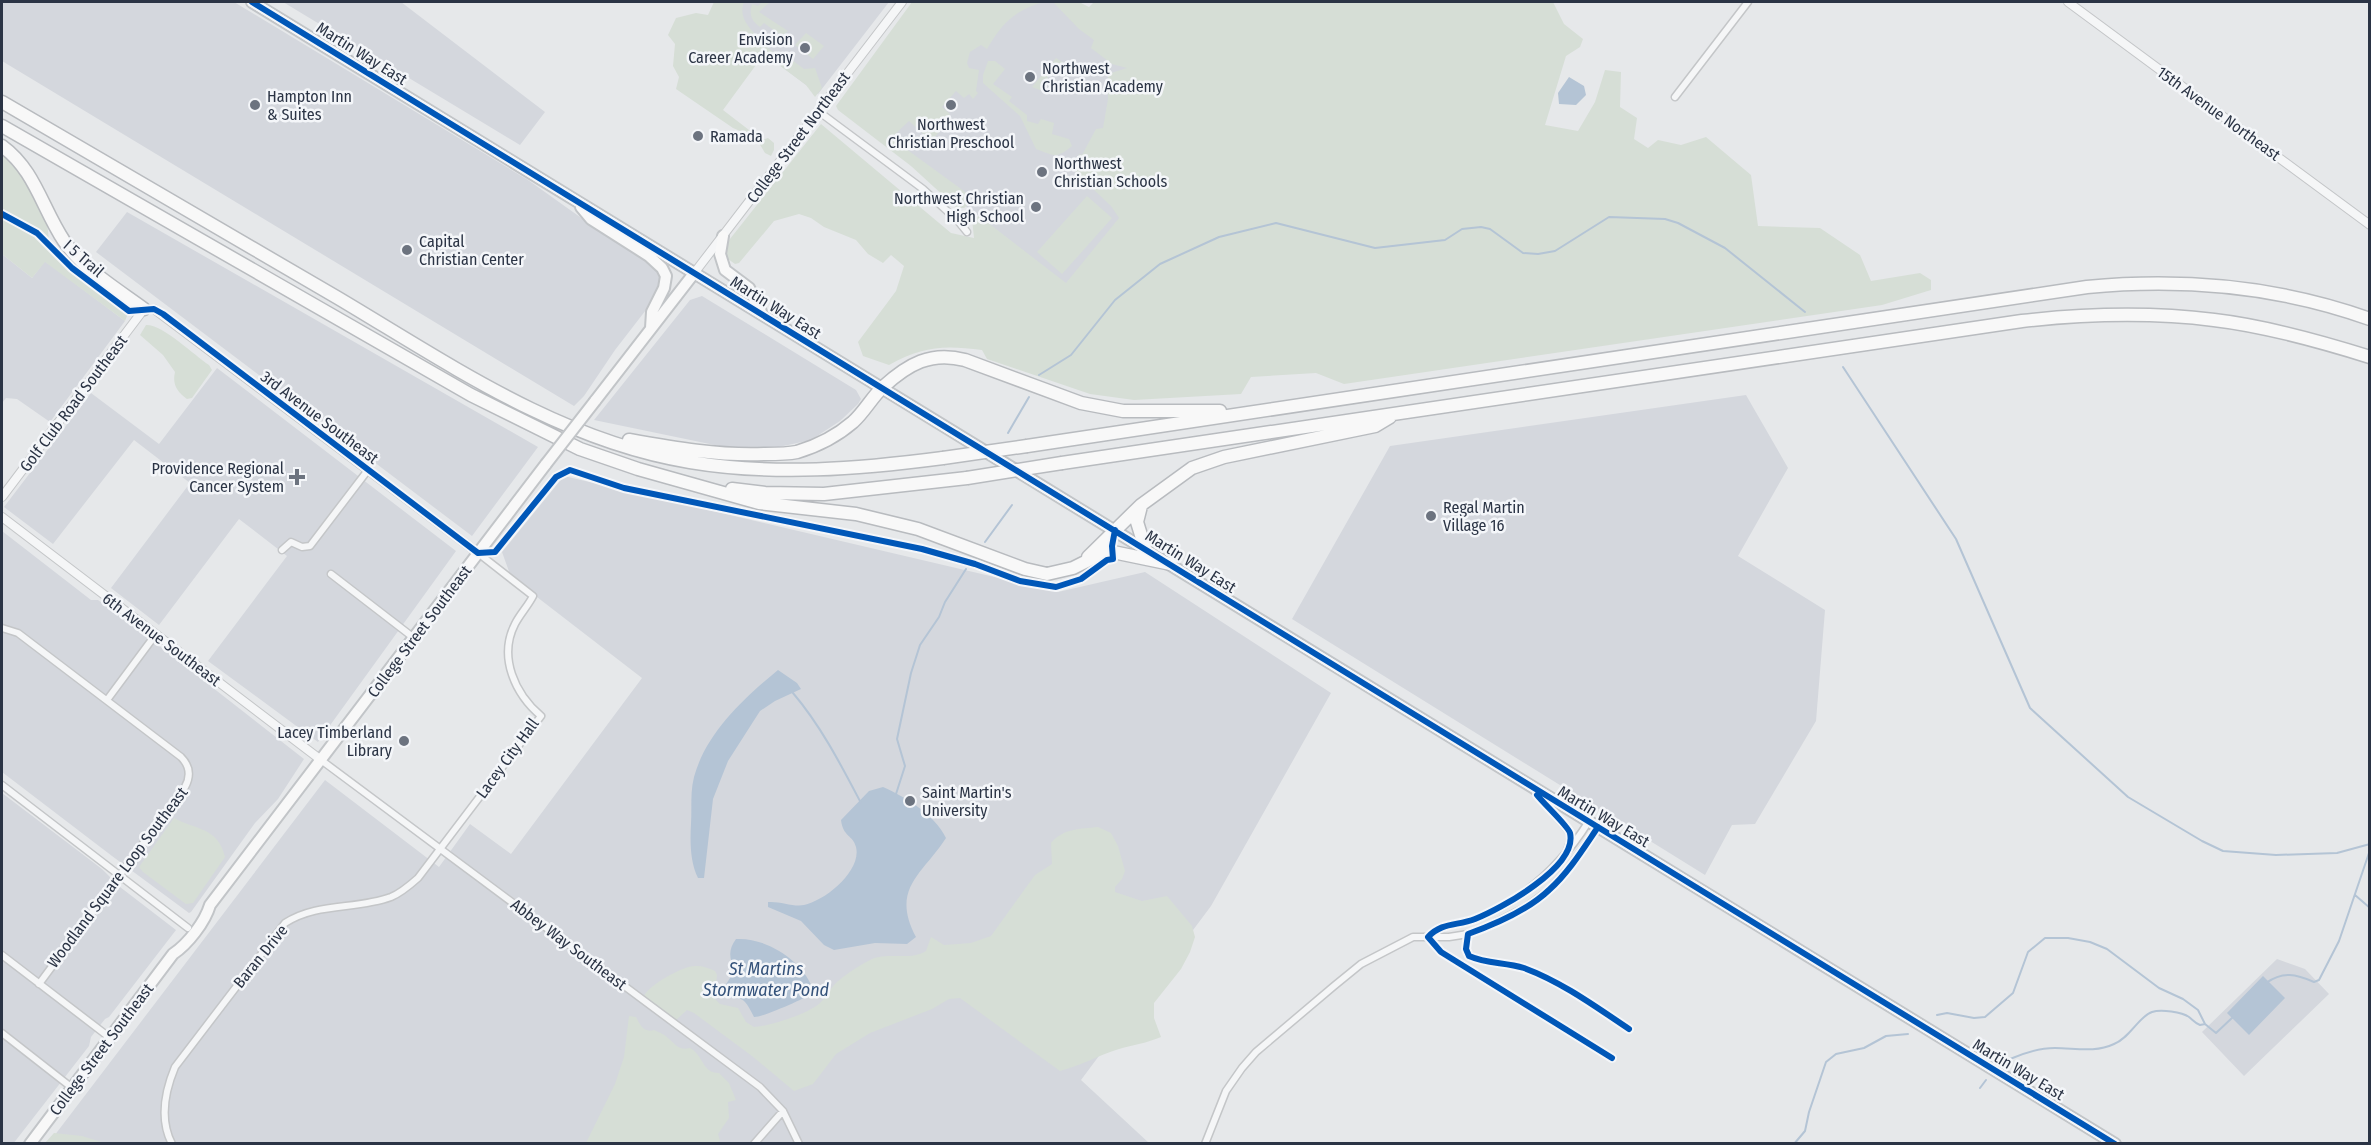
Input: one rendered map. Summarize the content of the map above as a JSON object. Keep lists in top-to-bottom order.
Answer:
{
  "streets": {
    "main road": ["Martin Way East", "College Street Southeast"],
    "street": [
      "15th Avenue Northeast",
      "College Street Northeast",
      "Golf Club Road Southeast",
      "3rd Avenue Southeast",
      "6th Avenue Southeast",
      "Lacey City Hall",
      "Woodland Square Loop Southeast",
      "Abbey Way Southeast",
      "Baran Drive"
    ],
    "cycle path": ["I 5 Trail"]
  },
  "crossings": [
    ["Martin Way East", "College Street Northeast"],
    ["Martin Way East", "College Street Southeast"],
    ["College Street Northeast", "College Street Southeast"],
    ["Golf Club Road Southeast", "3rd Avenue Southeast"],
    ["3rd Avenue Southeast", "College Street Southeast"],
    ["3rd Avenue Southeast", "Lacey City Hall"],
    ["College Street Southeast", "6th Avenue Southeast"],
    ["College Street Southeast", "Lacey City Hall"],
    ["College Street Southeast", "Woodland Square Loop Southeast"],
    ["College Street Southeast", "Abbey Way Southeast"],
    ["6th Avenue Southeast", "Abbey Way Southeast"],
    ["Lacey City Hall", "Abbey Way Southeast"],
    ["Lacey City Hall", "Baran Drive"],
    ["Abbey Way Southeast", "Baran Drive"]
  ],
  "water": ["St Martins Stormwater Pond"],
  "places": {
    "other": [
      "Envision Career Academy",
      "Northwest Christian Academy",
      "Hampton Inn & Suites",
      "Northwest Christian Preschool",
      "Ramada",
      "Northwest Christian Schools",
      "Northwest Christian High School",
      "Capital Christian Center",
      "Regal Martin Village 16",
      "Lacey Timberland Library",
      "Saint Martin's University"
    ],
    "health": ["Providence Regional Cancer System"]
  }
}
